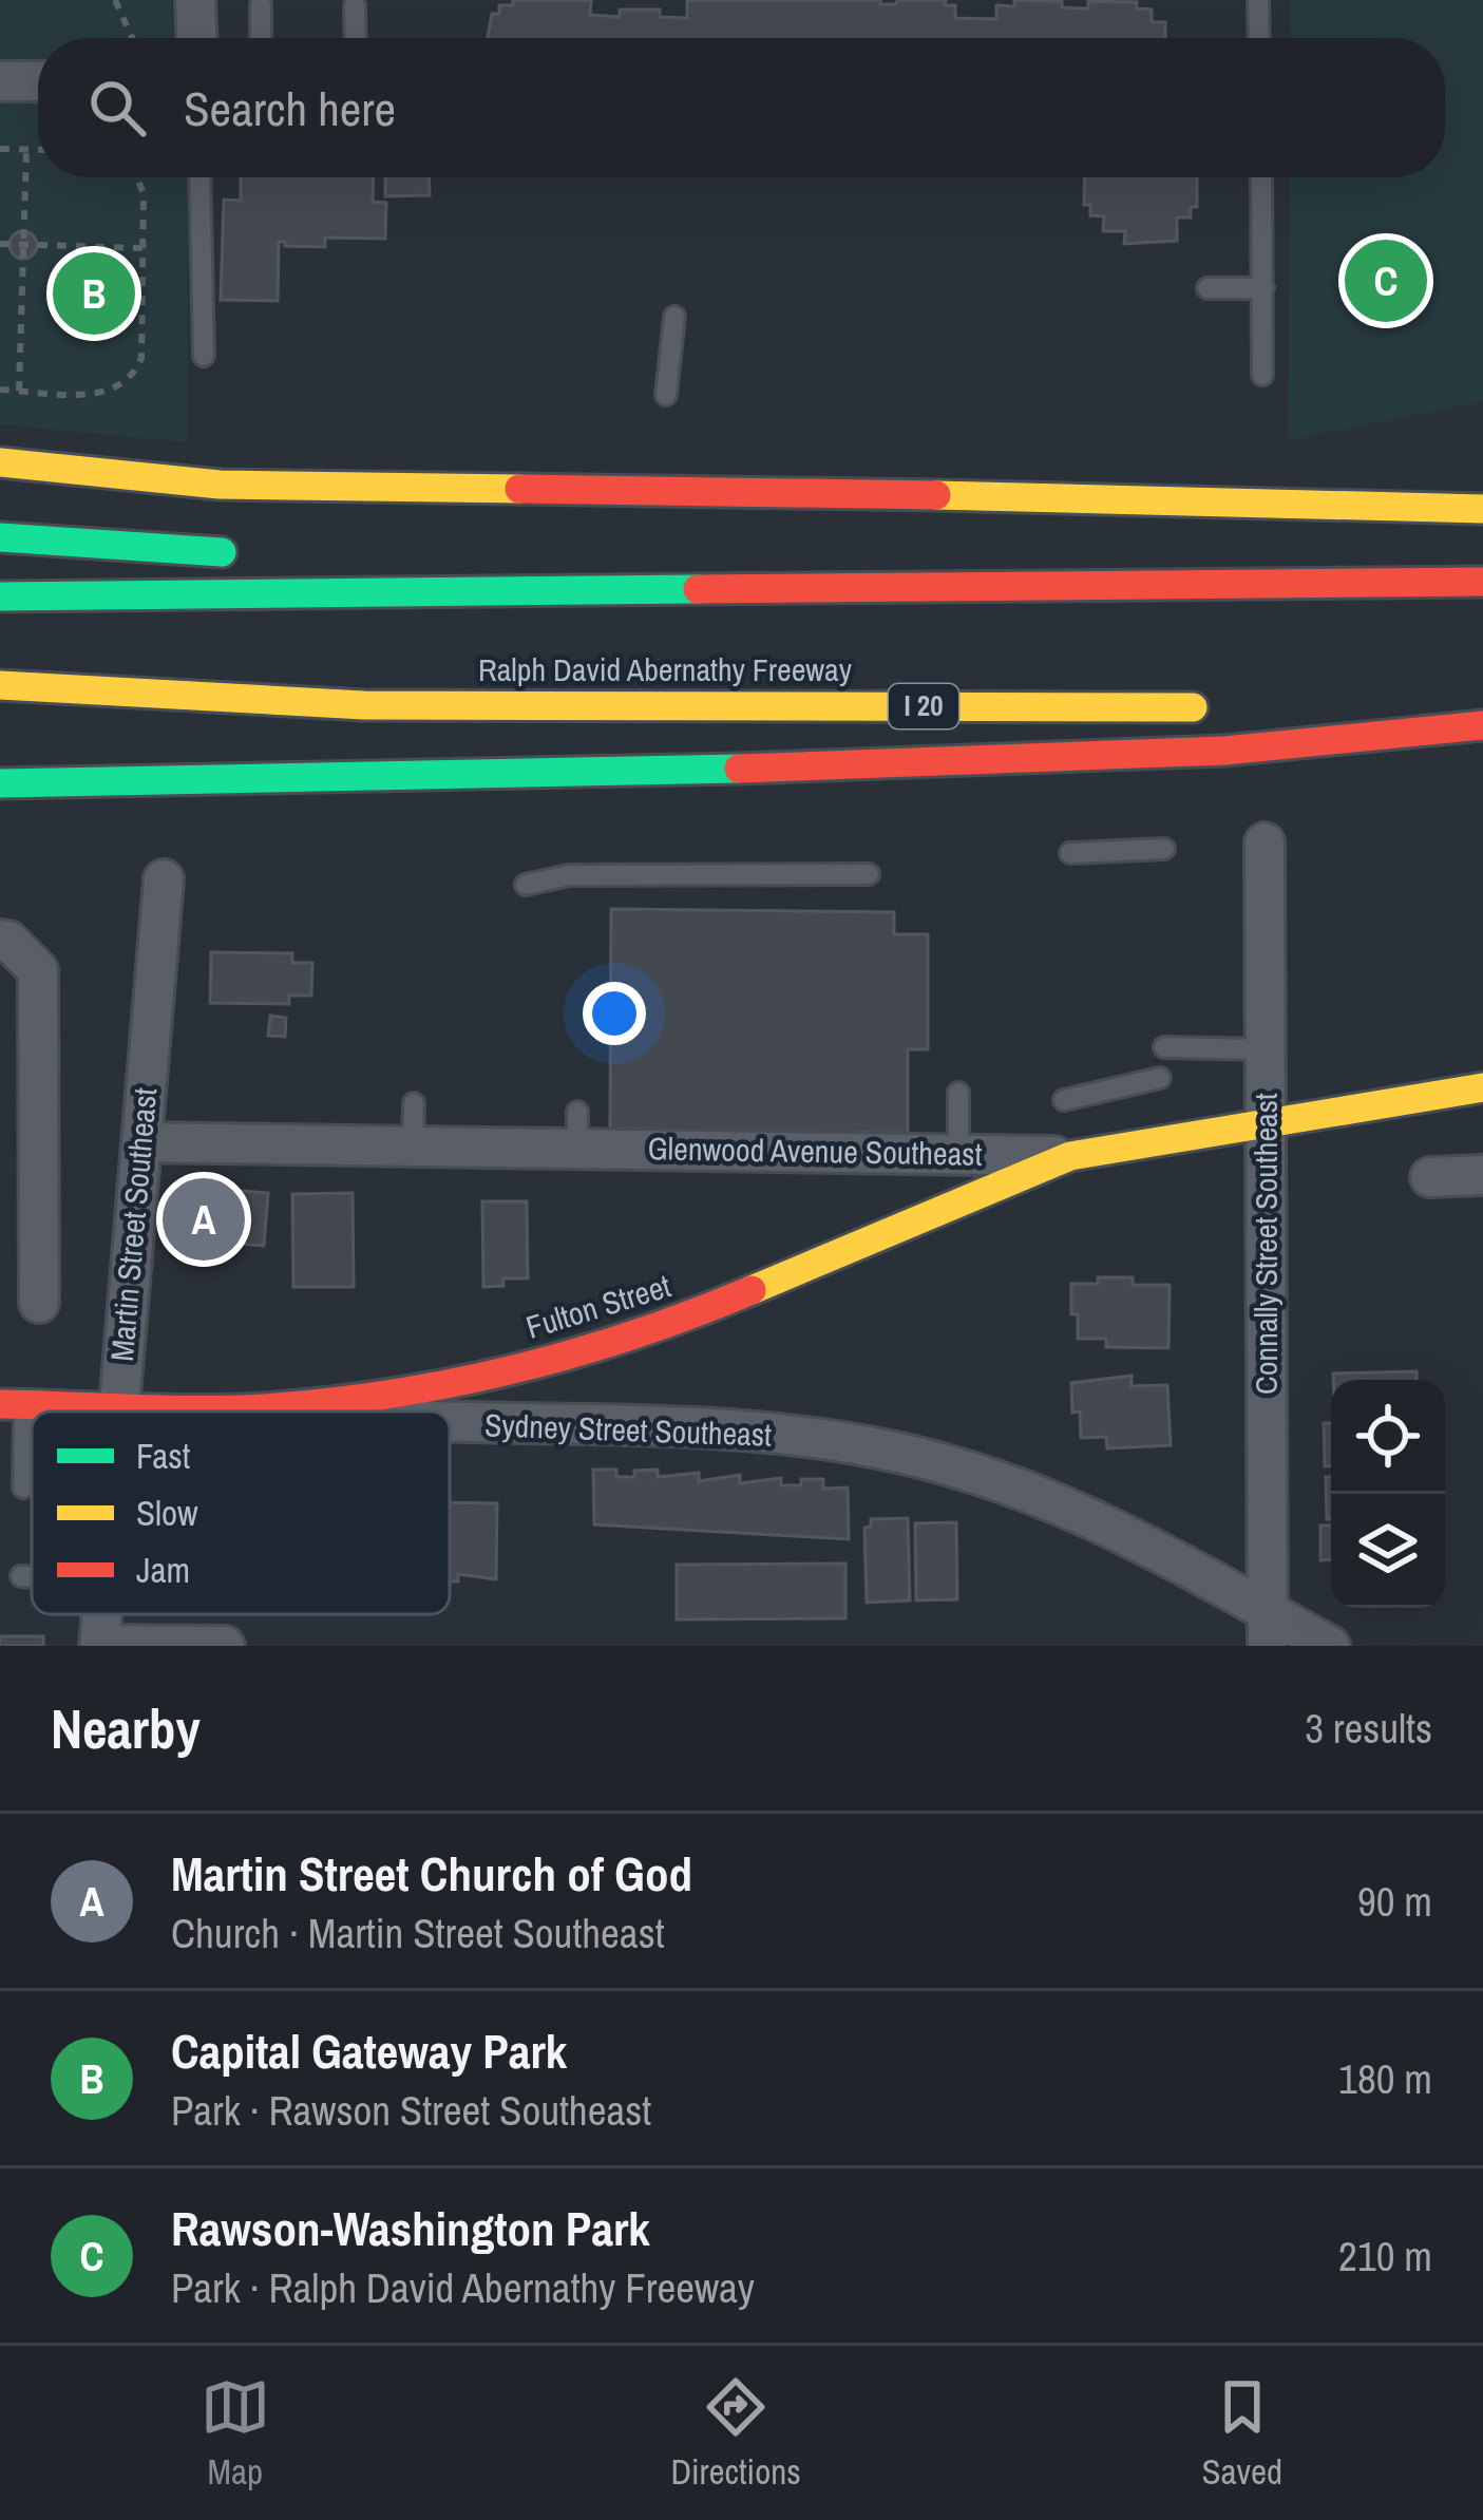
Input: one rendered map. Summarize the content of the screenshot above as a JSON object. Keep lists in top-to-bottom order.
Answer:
{
  "streets": {
    "main road": [
      "Ralph David Abernathy Freeway",
      "I 20",
      "Glenwood Avenue Southeast",
      "Fulton Street"
    ],
    "street": ["Martin Street Southeast", "Connally Street Southeast", "Sydney Street Southeast"]
  },
  "crossings": [
    ["Glenwood Avenue Southeast", "Martin Street Southeast"],
    ["Glenwood Avenue Southeast", "Connally Street Southeast"],
    ["Glenwood Avenue Southeast", "Fulton Street"],
    ["Martin Street Southeast", "Fulton Street"],
    ["Connally Street Southeast", "Sydney Street Southeast"],
    ["Fulton Street", "Sydney Street Southeast"]
  ],
  "legend": ["Fast", "Slow", "Jam"],
  "page": {
    "search": "Search here",
    "pins": ["C", "B", "A"],
    "heading": ["Nearby", "3 results"],
    "list": [
      {
        "mark": "A",
        "name": "Martin Street Church of God",
        "note": "Church · Martin Street Southeast",
        "value": "90 m"
      },
      {
        "mark": "B",
        "name": "Capital Gateway Park",
        "note": "Park · Rawson Street Southeast",
        "value": "180 m"
      },
      {
        "mark": "C",
        "name": "Rawson-Washington Park",
        "note": "Park · Ralph David Abernathy Freeway",
        "value": "210 m"
      }
    ],
    "nav": ["Map", "Directions", "Saved"]
  }
}
